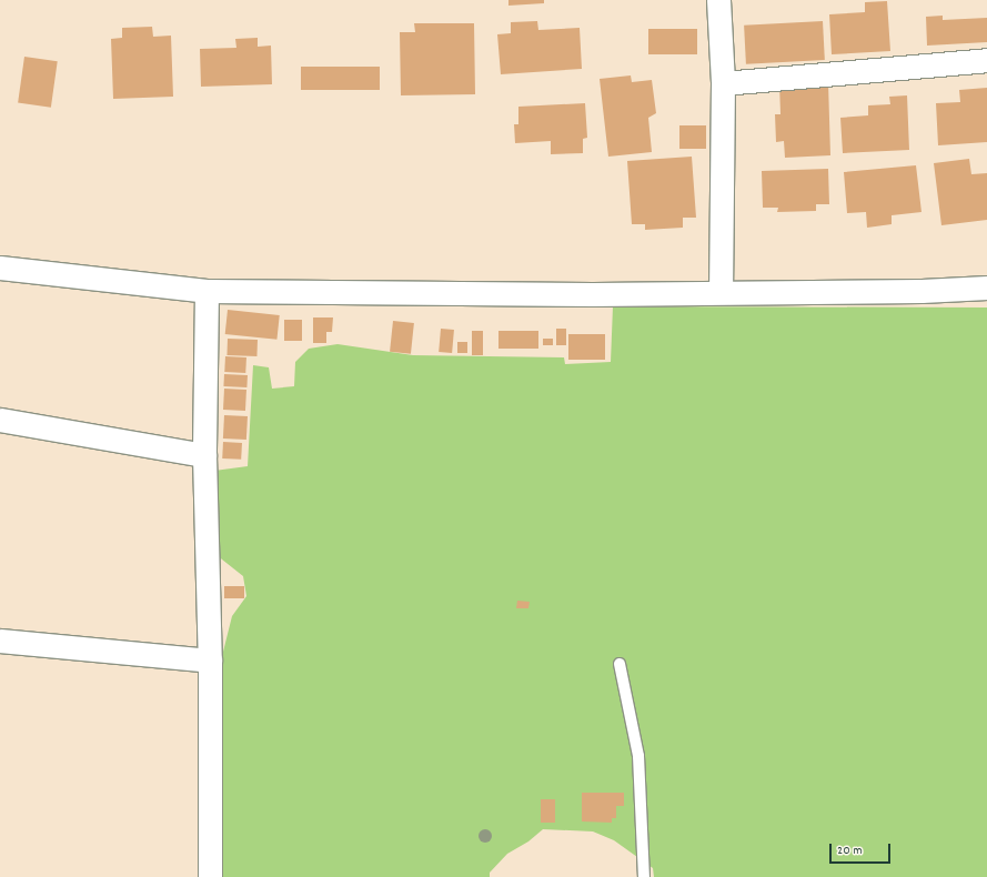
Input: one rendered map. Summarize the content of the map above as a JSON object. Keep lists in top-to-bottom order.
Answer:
{
  "scale_bar": "20 m"
}
